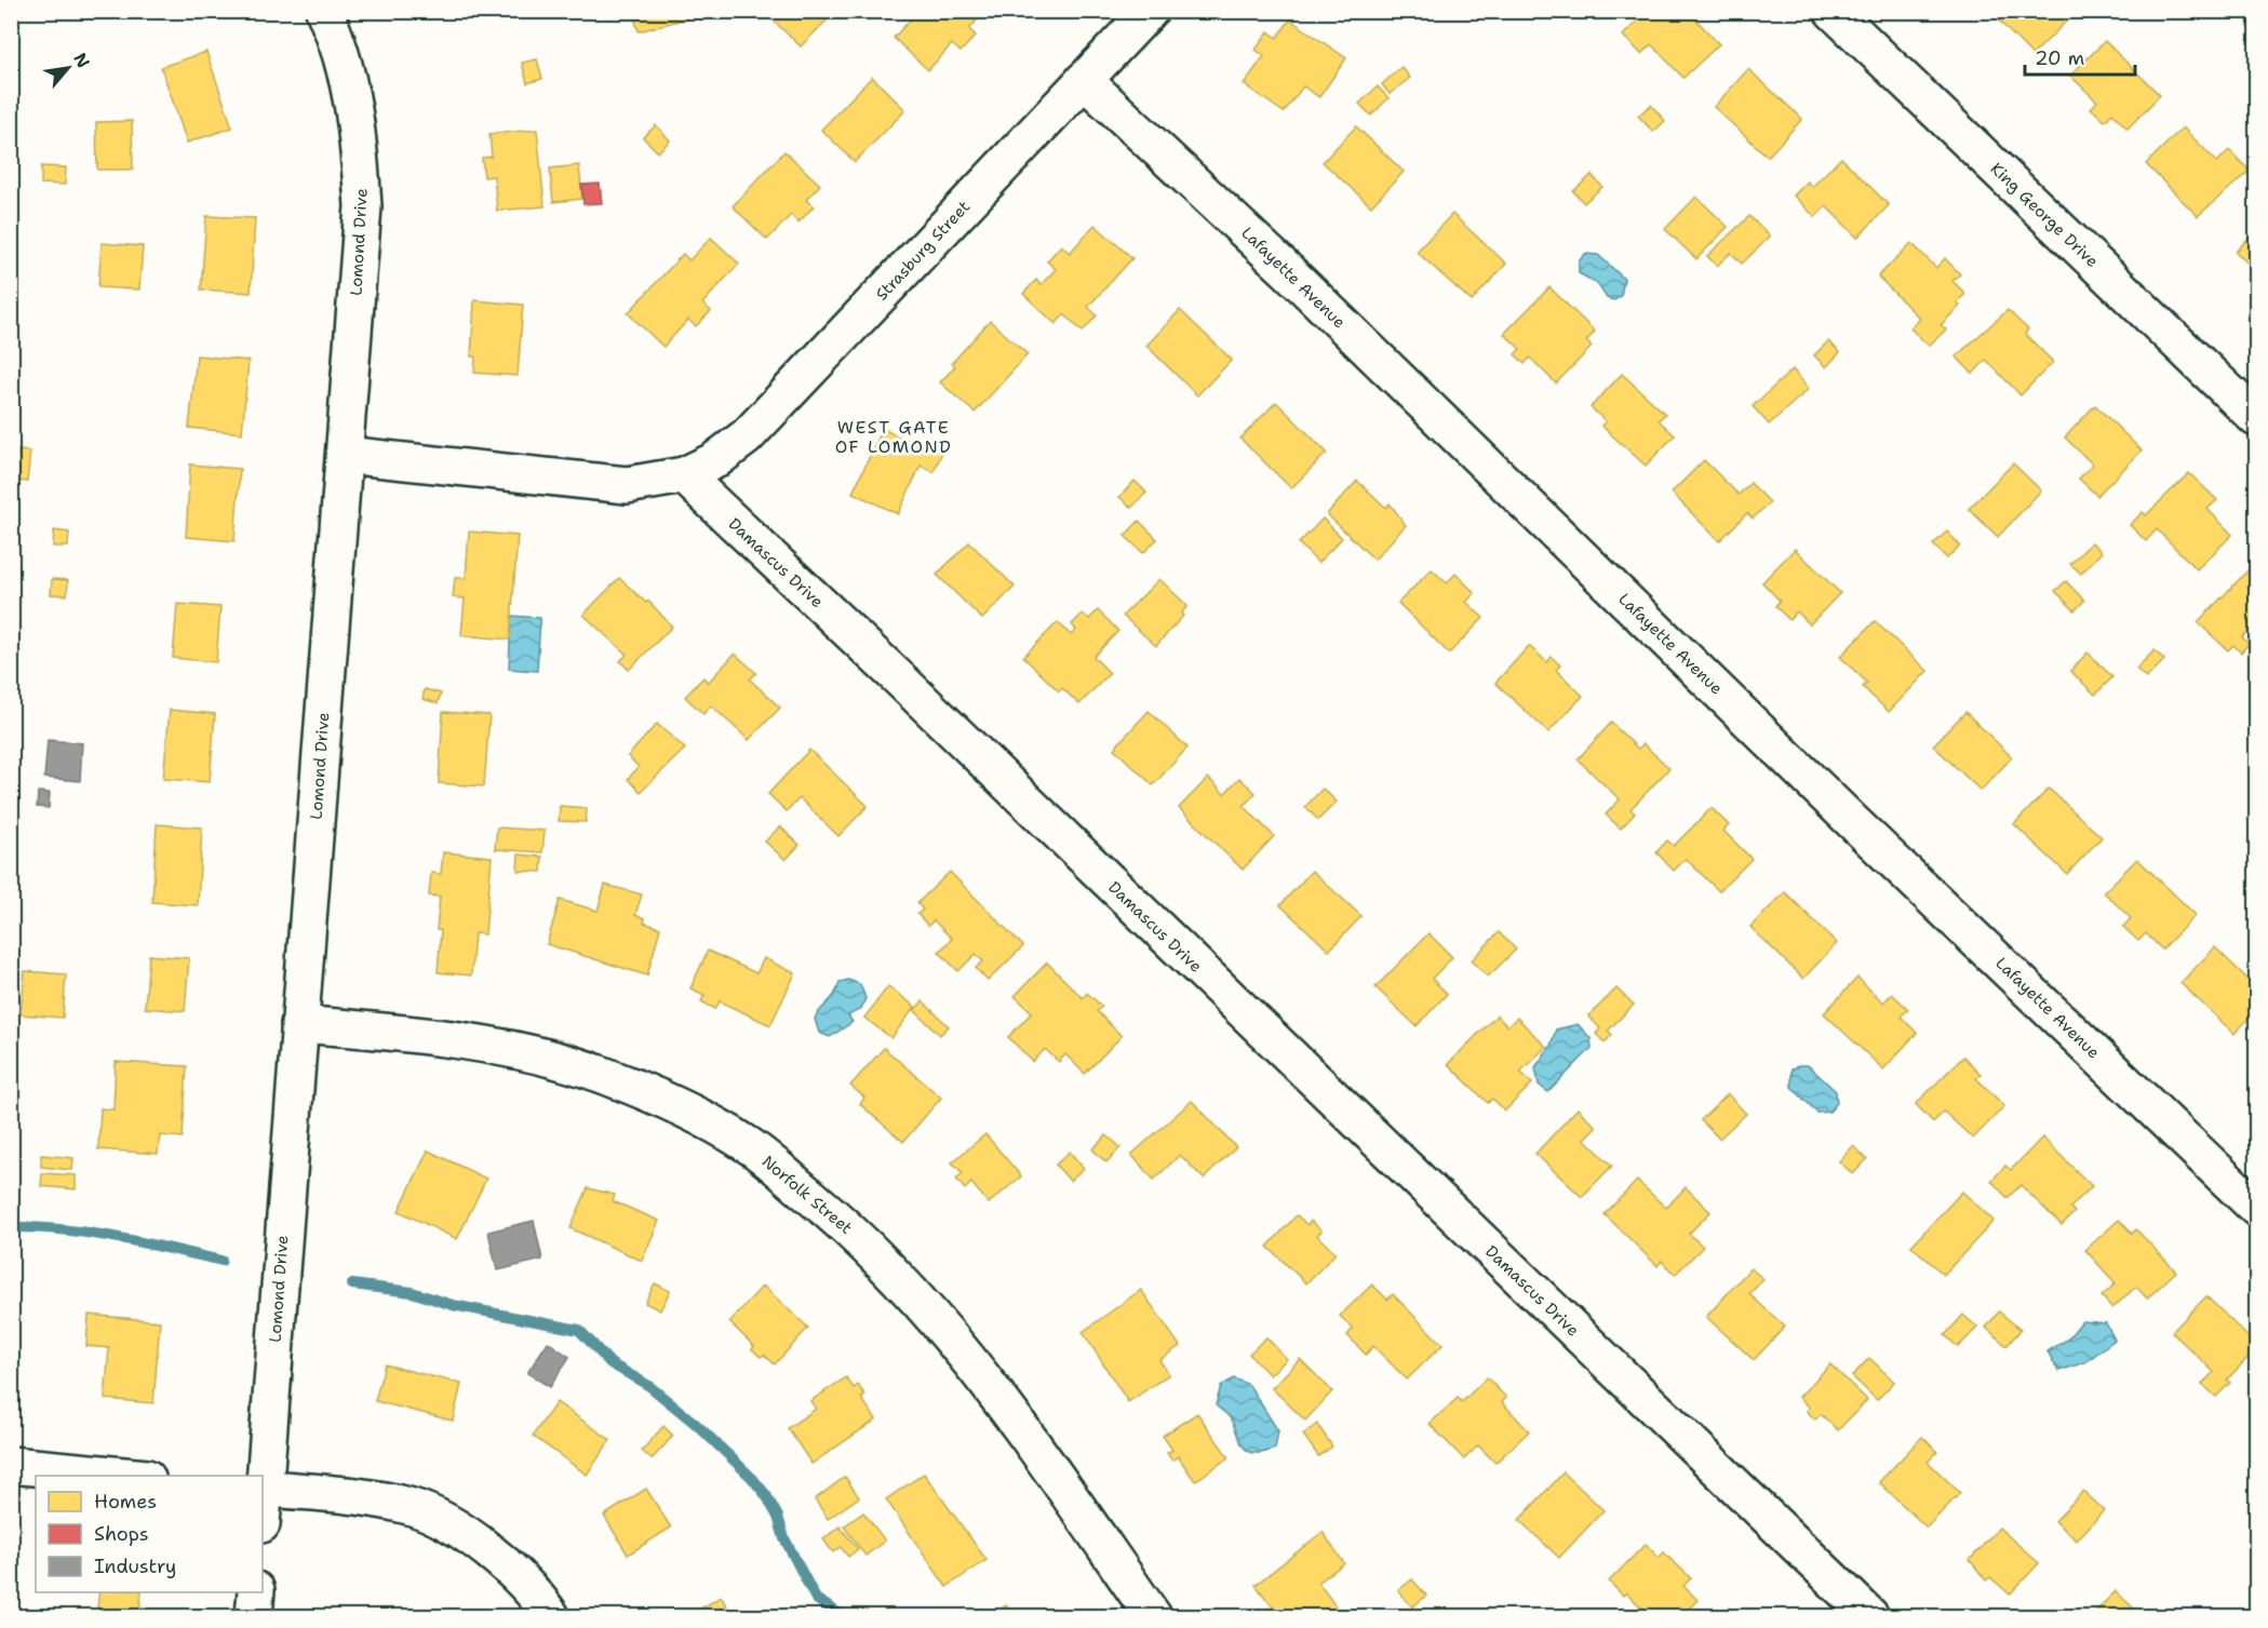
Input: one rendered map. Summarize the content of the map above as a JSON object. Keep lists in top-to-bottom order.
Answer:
{
  "streets": {
    "street": [
      "King George Drive",
      "Lomond Drive",
      "Strasburg Street",
      "Lafayette Avenue",
      "Damascus Drive",
      "Norfolk Street"
    ]
  },
  "crossings": [
    ["Lomond Drive", "Norfolk Street"],
    ["Strasburg Street", "Lafayette Avenue"],
    ["Strasburg Street", "Damascus Drive"]
  ],
  "districts": ["WEST GATE OF LOMOND"],
  "legend": ["Homes", "Shops", "Industry"],
  "scale_bar": "20 m",
  "north": "top right"
}
